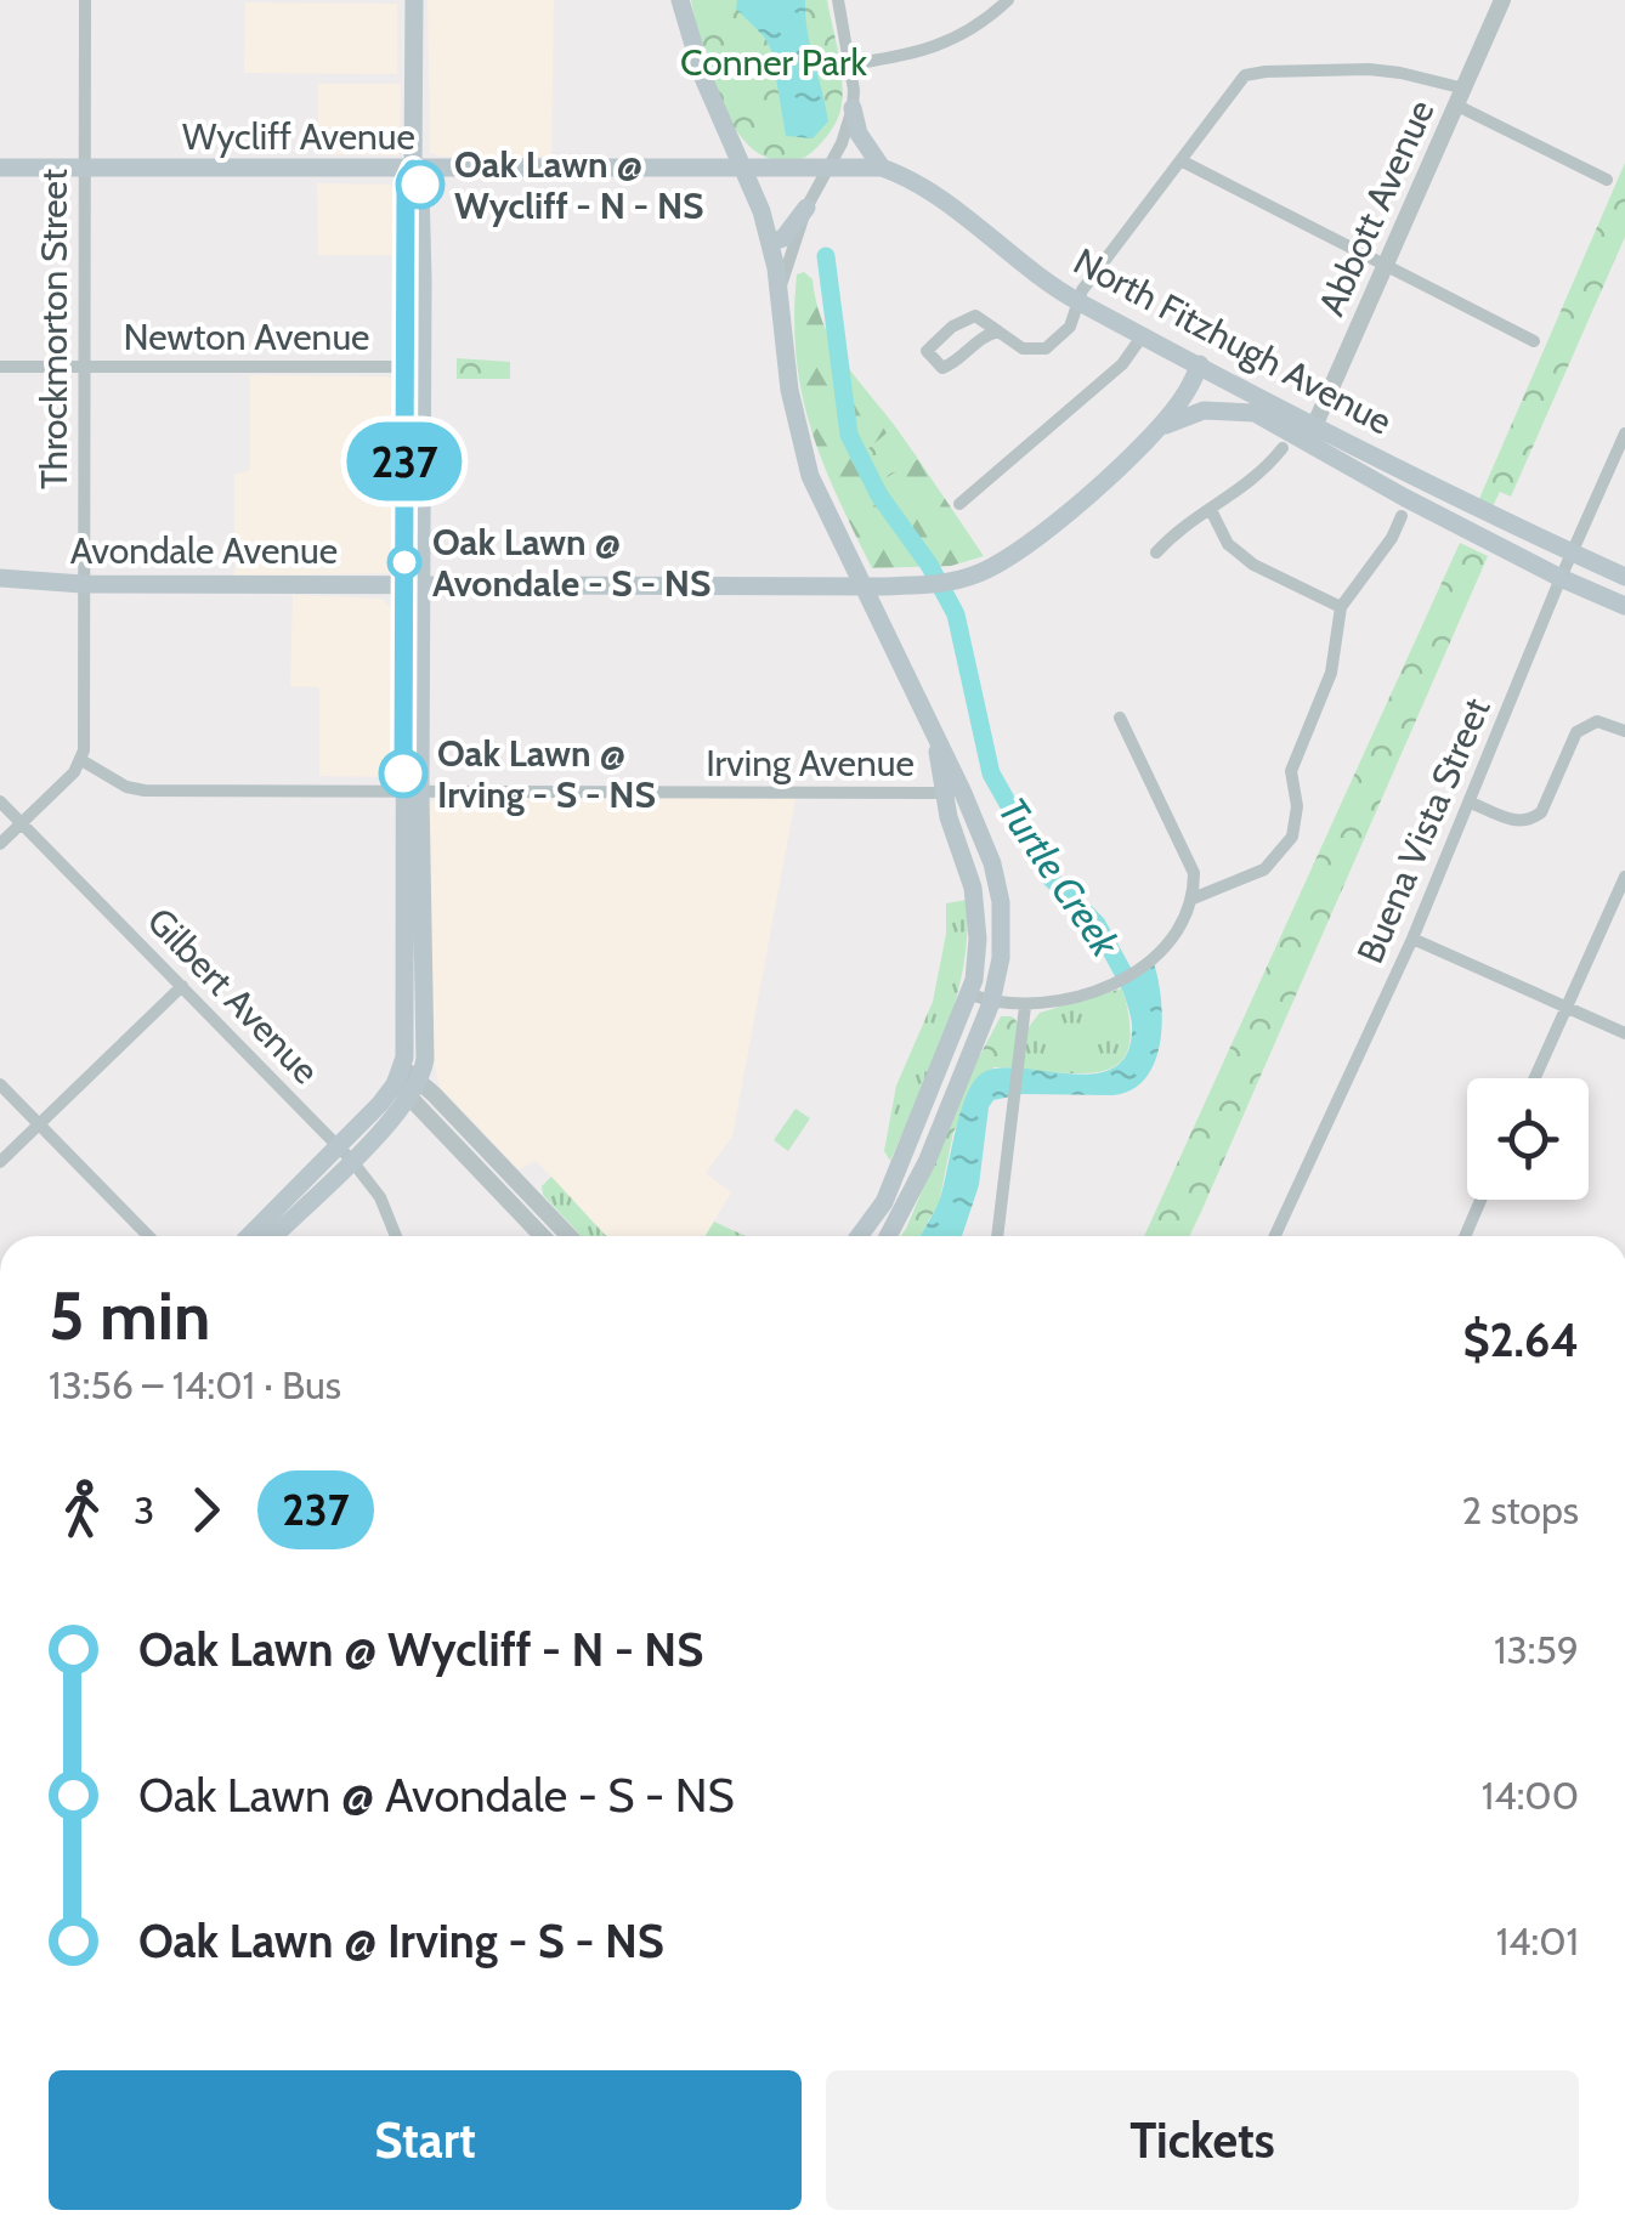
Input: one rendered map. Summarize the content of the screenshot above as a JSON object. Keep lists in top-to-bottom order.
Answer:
{
  "streets": {
    "main road": ["Wycliff Avenue", "North Fitzhugh Avenue", "Avondale Avenue"],
    "street": [
      "Abbott Avenue",
      "Throckmorton Street",
      "Newton Avenue",
      "Irving Avenue",
      "Buena Vista Street",
      "Gilbert Avenue"
    ]
  },
  "crossings": [
    ["Wycliff Avenue", "Throckmorton Street"],
    ["Wycliff Avenue", "North Fitzhugh Avenue"],
    ["Abbott Avenue", "North Fitzhugh Avenue"],
    ["Throckmorton Street", "Newton Avenue"],
    ["Throckmorton Street", "Avondale Avenue"],
    ["Throckmorton Street", "Irving Avenue"],
    ["North Fitzhugh Avenue", "Avondale Avenue"],
    ["North Fitzhugh Avenue", "Buena Vista Street"]
  ],
  "water": ["Turtle Creek"],
  "parks": ["Conner Park"],
  "places": ["Oak Lawn @ Wycliff - N - NS", "Oak Lawn @ Avondale - S - NS", "Oak Lawn @ Irving - S - NS"],
  "lines": ["bus line 237"],
  "page": {
    "on_map": "237",
    "heading": ["5 min", "13:56 – 14:01 · Bus", "$2.64"],
    "legs": ["3", "237", "2 stops"],
    "list": [
      {
        "name": "Oak Lawn @ Wycliff - N - NS",
        "value": "13:59"
      },
      {
        "name": "Oak Lawn @ Avondale - S - NS",
        "value": "14:00"
      },
      {
        "name": "Oak Lawn @ Irving - S - NS",
        "value": "14:01"
      }
    ],
    "buttons": ["Start", "Tickets"]
  }
}
